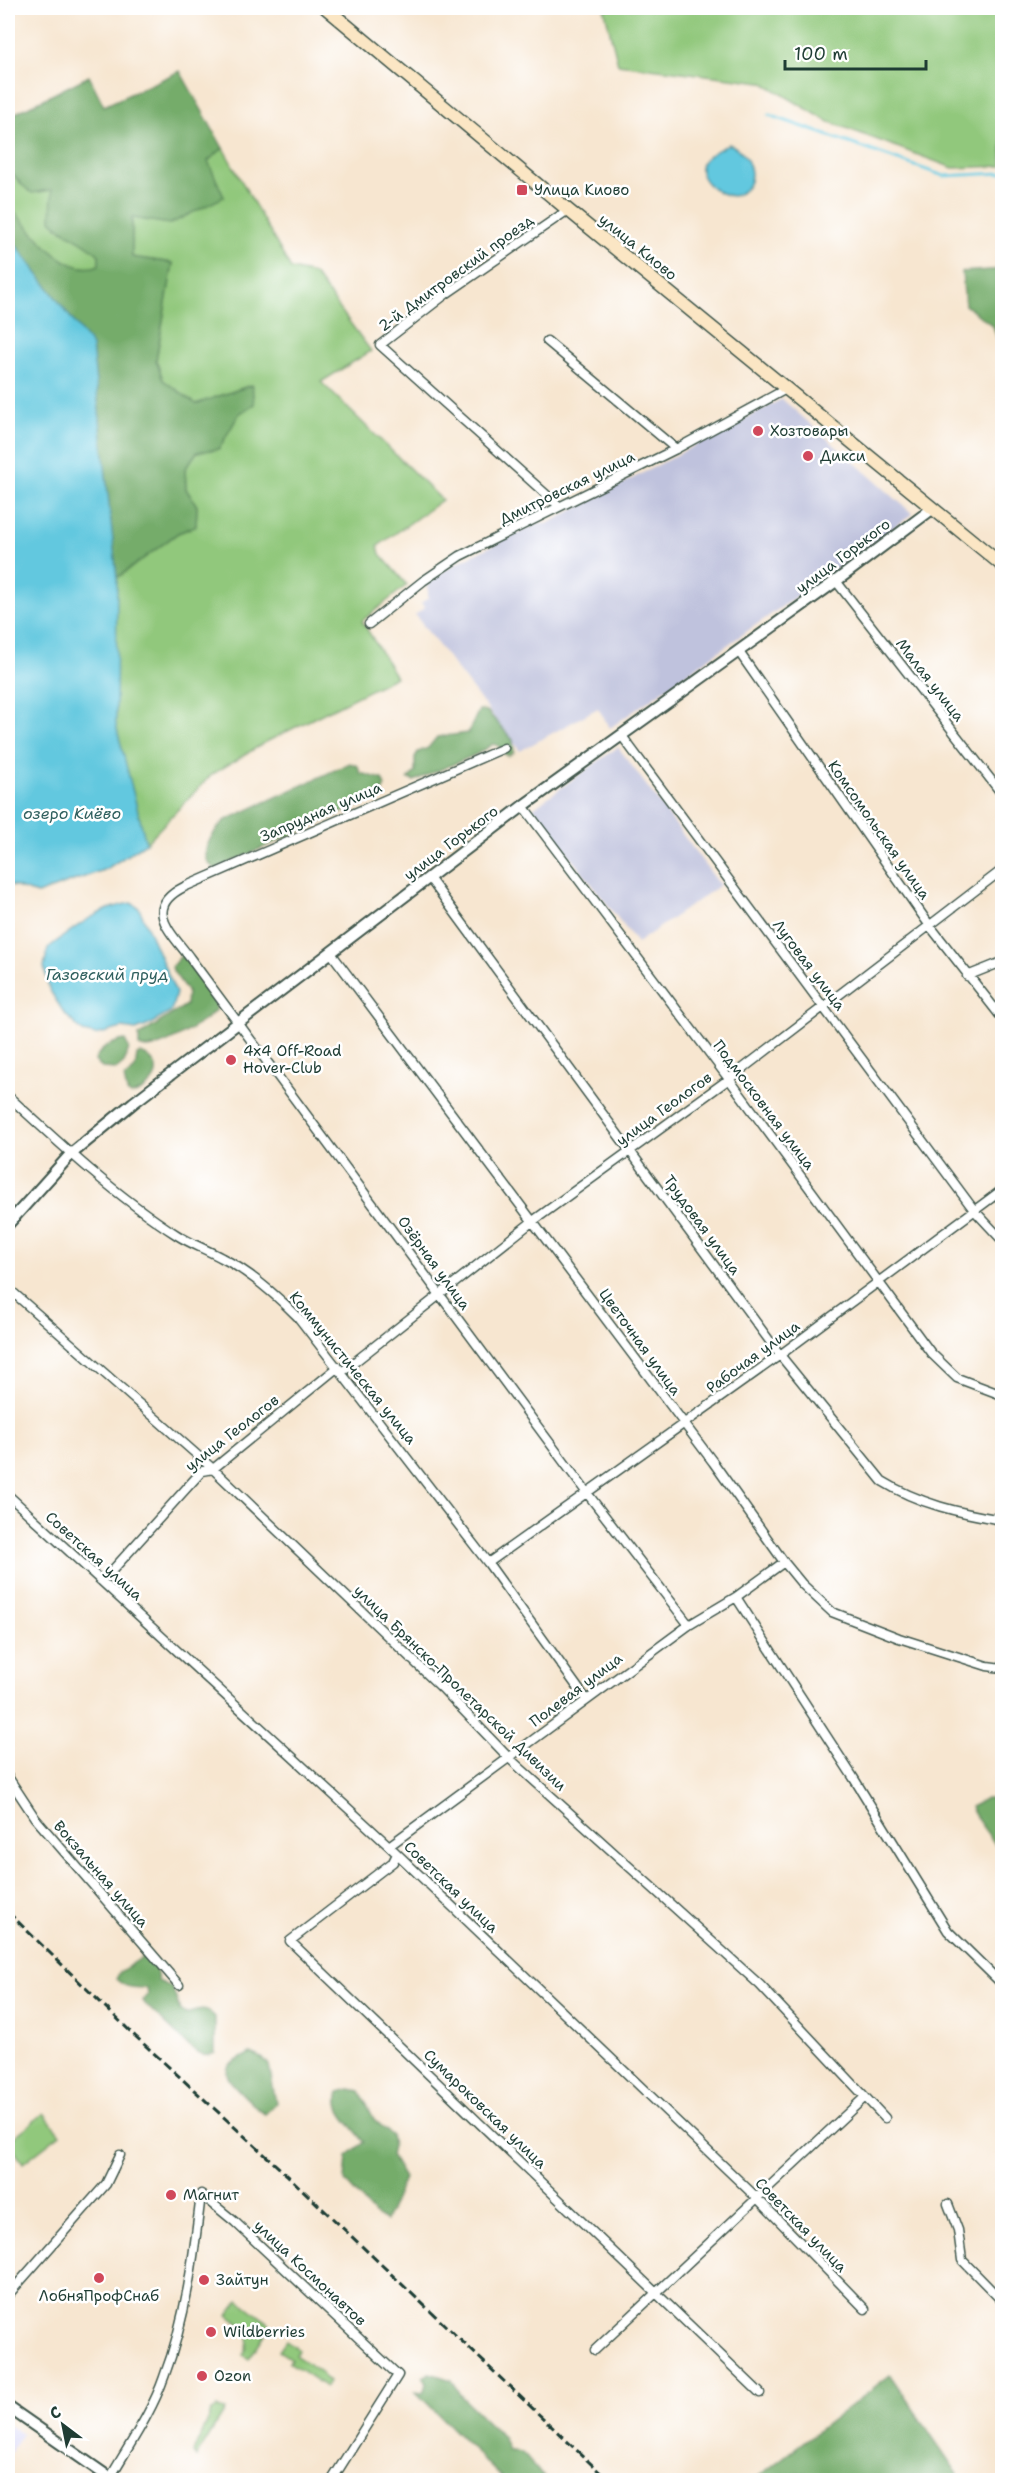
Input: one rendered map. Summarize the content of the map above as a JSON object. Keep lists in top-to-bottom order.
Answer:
{
  "streets": {
    "main road": ["улица Киово"],
    "street": [
      "2-й Дмитровский проезд",
      "Дмитровская улица",
      "улица Горького",
      "Малая улица",
      "Запрудная улица",
      "Комсомольская улица",
      "Луговая улица",
      "Подмосковная улица",
      "улица Геологов",
      "Трудовая улица",
      "Озёрная улица",
      "Цветочная улица",
      "Рабочая улица",
      "Коммунистическая улица",
      "Советская улица",
      "улица Брянско-Пролетарской Дивизии",
      "Полевая улица",
      "Вокзальная улица",
      "Сумароковская улица",
      "улица Космонавтов"
    ]
  },
  "crossings": [
    ["улица Киово", "2-й Дмитровский проезд"],
    ["улица Киово", "Дмитровская улица"],
    ["улица Киово", "улица Горького"],
    ["2-й Дмитровский проезд", "Дмитровская улица"],
    ["улица Горького", "Малая улица"],
    ["улица Горького", "Комсомольская улица"],
    ["улица Горького", "Луговая улица"],
    ["улица Горького", "Подмосковная улица"],
    ["улица Горького", "Трудовая улица"],
    ["улица Горького", "Озёрная улица"],
    ["улица Горького", "Цветочная улица"],
    ["улица Горького", "Коммунистическая улица"],
    ["Запрудная улица", "Озёрная улица"],
    ["Комсомольская улица", "улица Геологов"],
    ["Луговая улица", "улица Геологов"],
    ["Луговая улица", "Рабочая улица"],
    ["Подмосковная улица", "улица Геологов"],
    ["Подмосковная улица", "Рабочая улица"],
    ["улица Геологов", "Трудовая улица"],
    ["улица Геологов", "Озёрная улица"],
    ["улица Геологов", "Цветочная улица"],
    ["улица Геологов", "Коммунистическая улица"],
    ["улица Геологов", "Советская улица"],
    ["улица Геологов", "улица Брянско-Пролетарской Дивизии"],
    ["Трудовая улица", "Рабочая улица"],
    ["Озёрная улица", "Рабочая улица"],
    ["Озёрная улица", "Полевая улица"],
    ["Цветочная улица", "Рабочая улица"],
    ["Цветочная улица", "Полевая улица"],
    ["Рабочая улица", "Коммунистическая улица"],
    ["Коммунистическая улица", "Полевая улица"],
    ["Советская улица", "Полевая улица"],
    ["Советская улица", "Сумароковская улица"],
    ["улица Брянско-Пролетарской Дивизии", "Полевая улица"]
  ],
  "water": ["озеро Киёво", "Газовский пруд"],
  "places": {
    "transit": ["Улица Киово"],
    "other": [
      "Хозтовары",
      "Дикси",
      "4x4 Off-Road Hover-Club",
      "Магнит",
      "ЛобняПрофСнаб",
      "Зайтун",
      "Wildberries",
      "Ozon"
    ]
  },
  "scale_bar": "100 m",
  "north": "top left"
}
